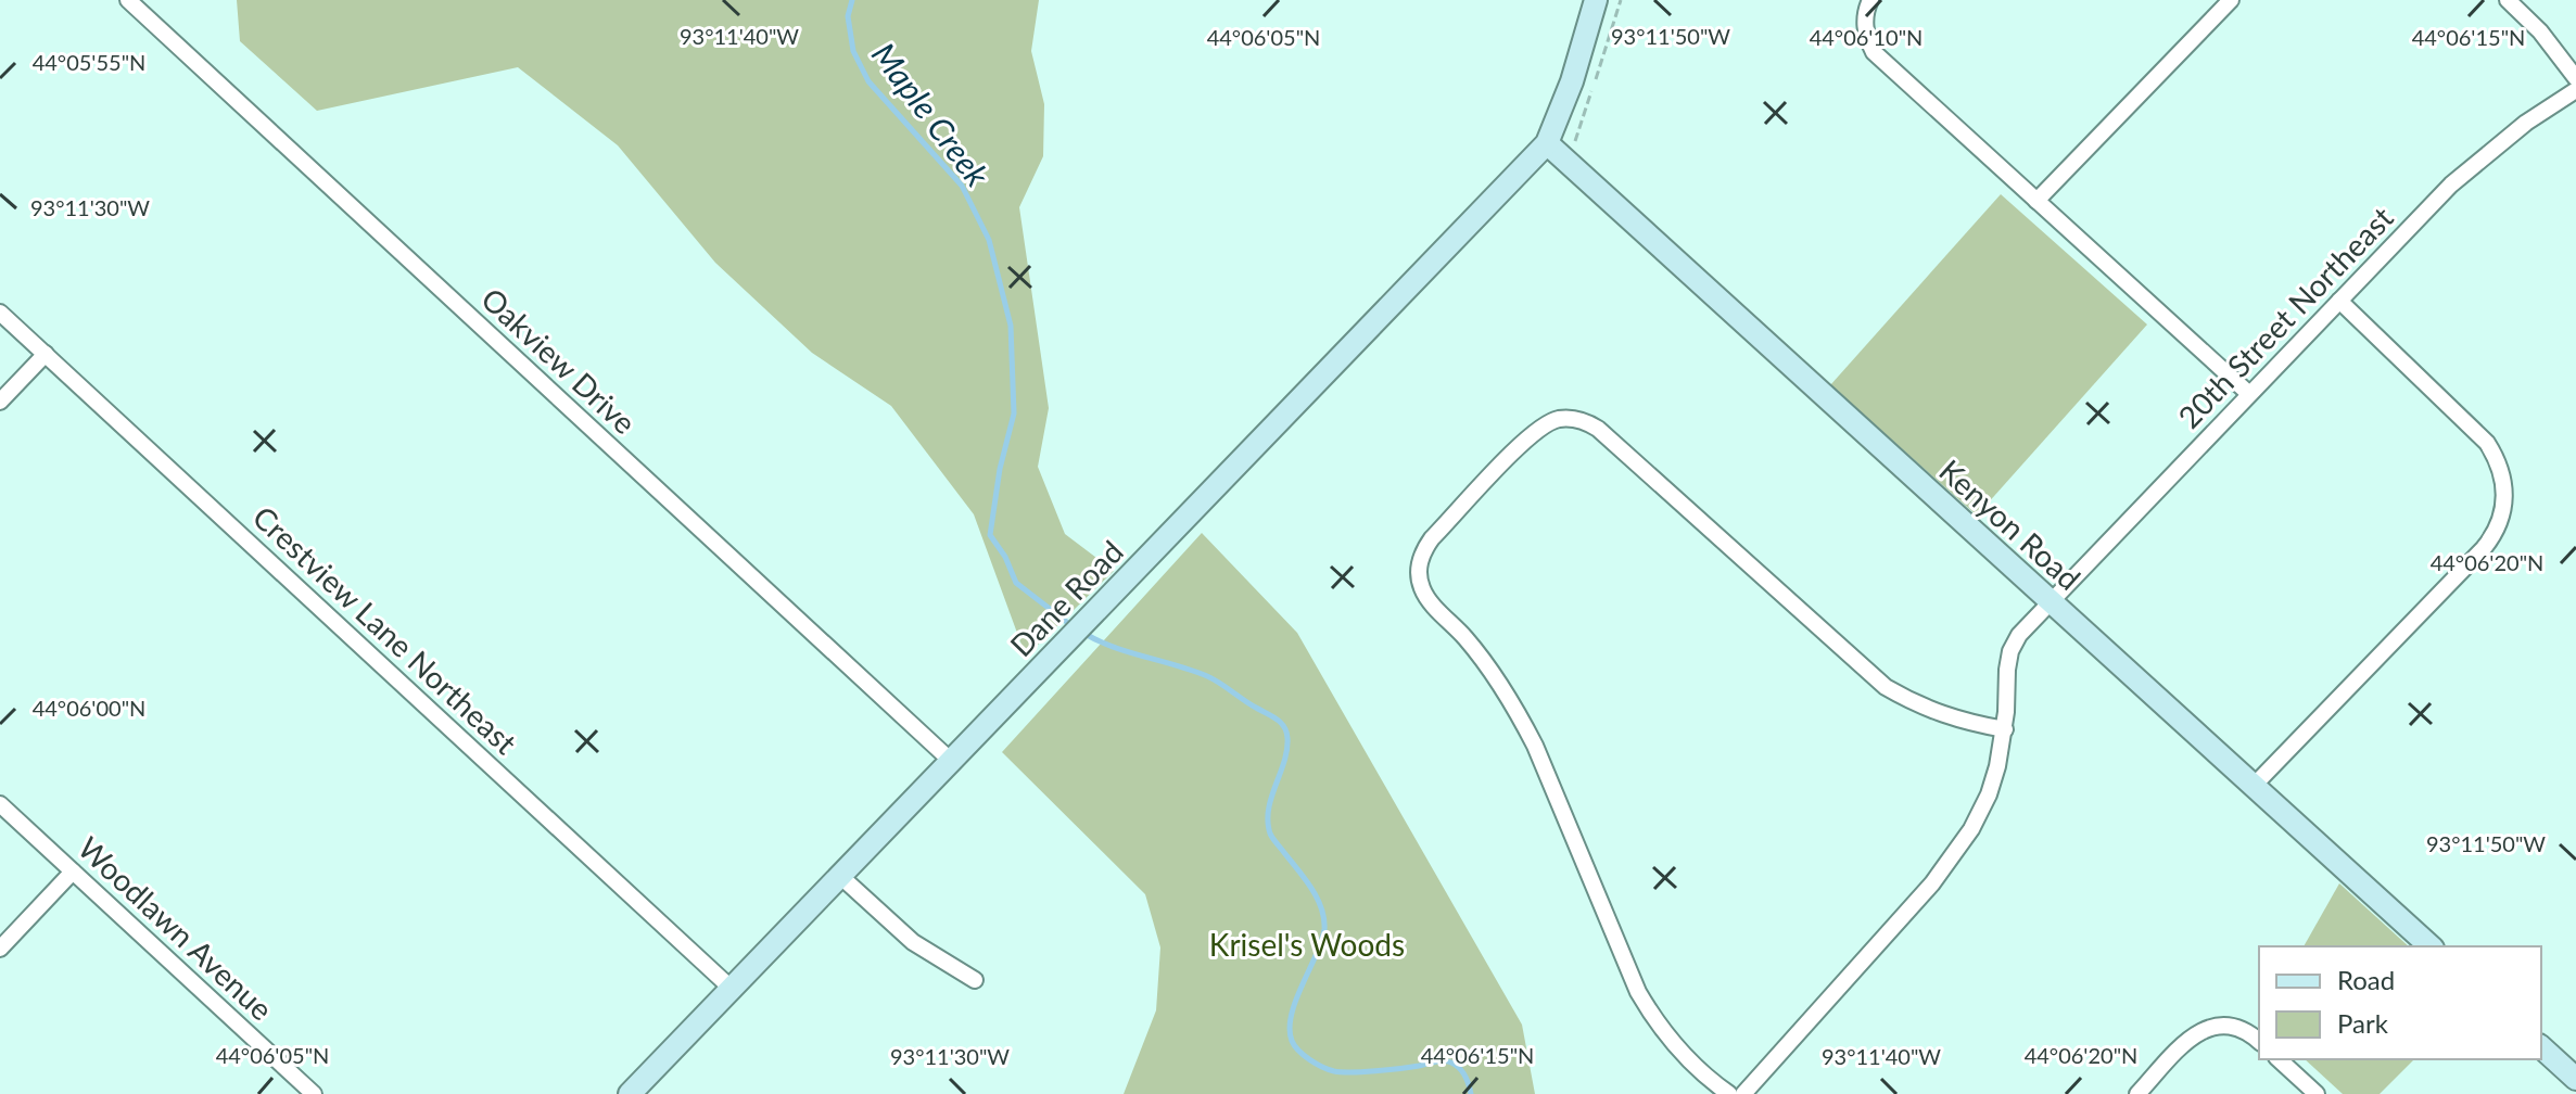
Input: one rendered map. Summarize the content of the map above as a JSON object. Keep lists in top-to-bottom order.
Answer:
{
  "streets": {
    "main road": ["Kenyon Road", "Dane Road"],
    "street": [
      "20th Street Northeast",
      "Oakview Drive",
      "Crestview Lane Northeast",
      "Woodlawn Avenue"
    ]
  },
  "crossings": [
    ["20th Street Northeast", "Kenyon Road"],
    ["Oakview Drive", "Dane Road"],
    ["Kenyon Road", "Dane Road"],
    ["Dane Road", "Crestview Lane Northeast"]
  ],
  "water": ["Maple Creek"],
  "parks": ["Krisel's Woods"],
  "legend": ["Road", "Park"],
  "coordinates": [
    "93°11'40\"W",
    "93°11'50\"W",
    "44°06'15\"N",
    "44°06'05\"N",
    "44°06'10\"N",
    "44°05'55\"N",
    "93°11'30\"W",
    "44°06'20\"N",
    "44°06'00\"N"
  ]
}
